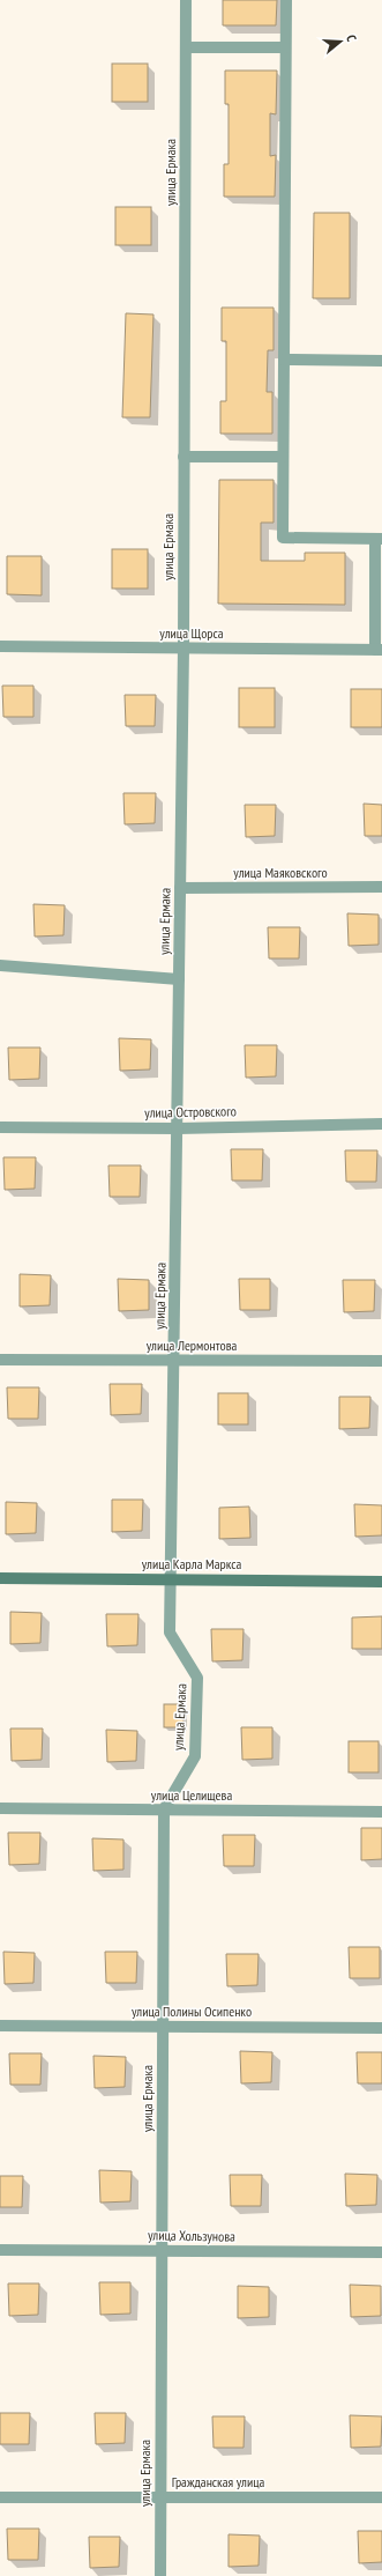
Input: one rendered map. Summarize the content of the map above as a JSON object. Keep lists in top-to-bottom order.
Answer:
{
  "streets": {
    "main road": ["улица Карла Маркса"],
    "street": [
      "улица Ермака",
      "улица Щорса",
      "улица Маяковского",
      "улица Островского",
      "улица Лермонтова",
      "улица Целищева",
      "улица Полины Осипенко",
      "улица Хользунова",
      "Гражданская улица"
    ]
  },
  "crossings": [
    ["улица Ермака", "улица Щорса"],
    ["улица Ермака", "улица Маяковского"],
    ["улица Ермака", "улица Островского"],
    ["улица Ермака", "улица Лермонтова"],
    ["улица Ермака", "улица Карла Маркса"],
    ["улица Ермака", "улица Целищева"],
    ["улица Ермака", "улица Полины Осипенко"],
    ["улица Ермака", "улица Хользунова"],
    ["улица Ермака", "Гражданская улица"]
  ],
  "north": "right"
}
